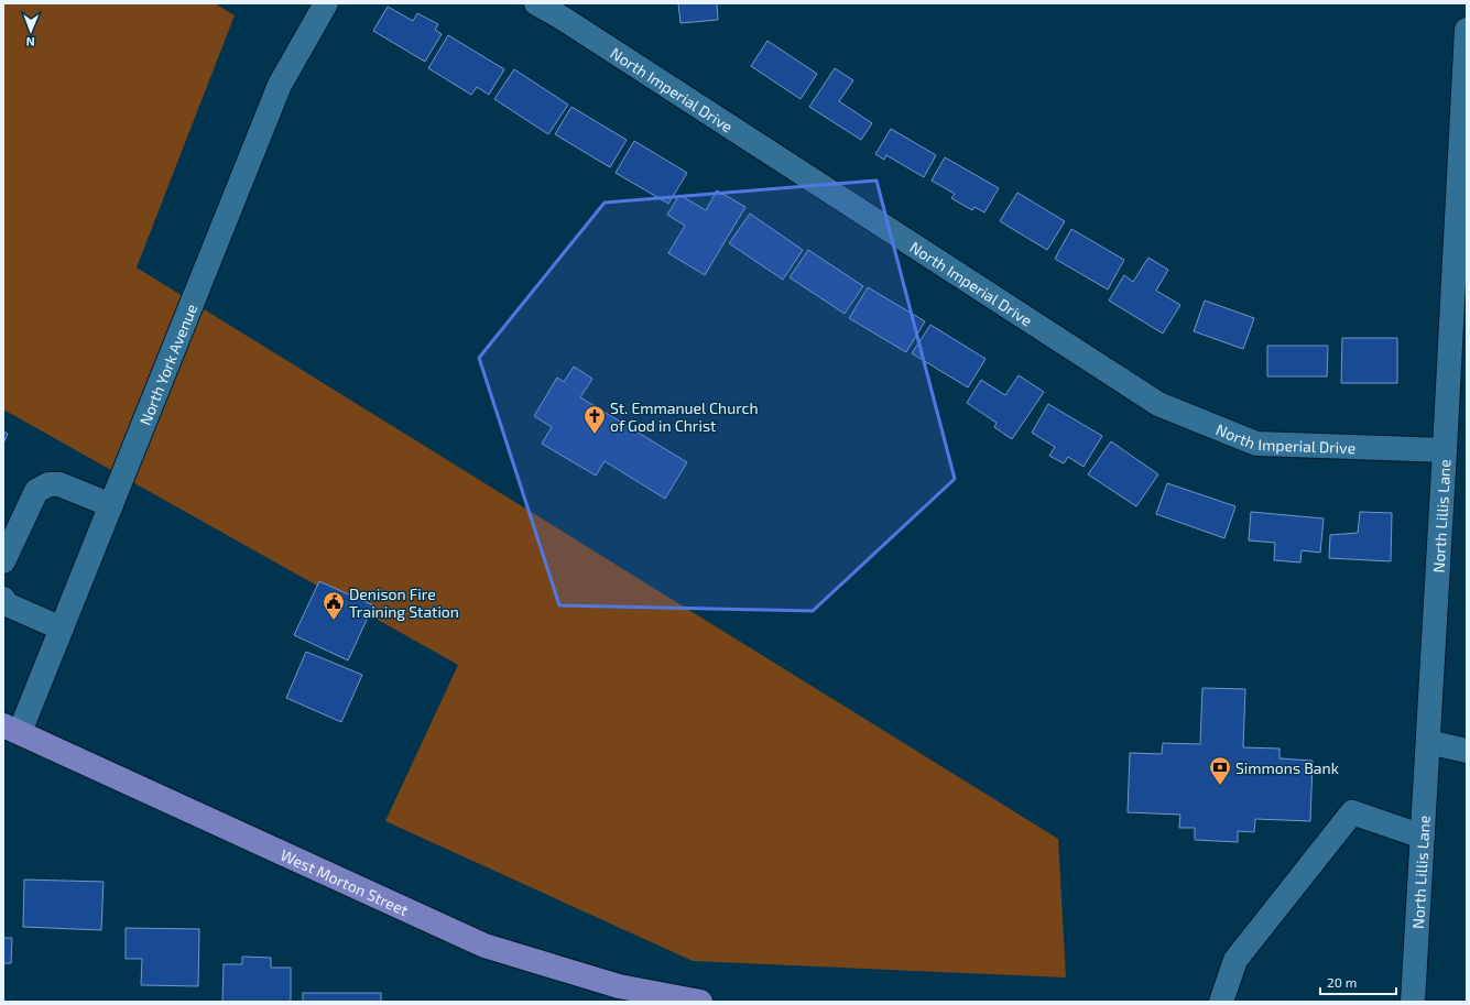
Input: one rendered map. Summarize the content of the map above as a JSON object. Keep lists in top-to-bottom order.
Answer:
{
  "streets": {
    "main road": ["West Morton Street"],
    "street": ["North Imperial Drive", "North York Avenue", "North Lillis Lane"]
  },
  "crossings": [
    ["North Imperial Drive", "North Lillis Lane"],
    ["North York Avenue", "West Morton Street"]
  ],
  "places": {
    "church": ["St. Emmanuel Church of God in Christ"],
    "public building": ["Denison Fire Training Station"],
    "bank": ["Simmons Bank"]
  },
  "scale_bar": "20 m",
  "north": "bottom"
}
